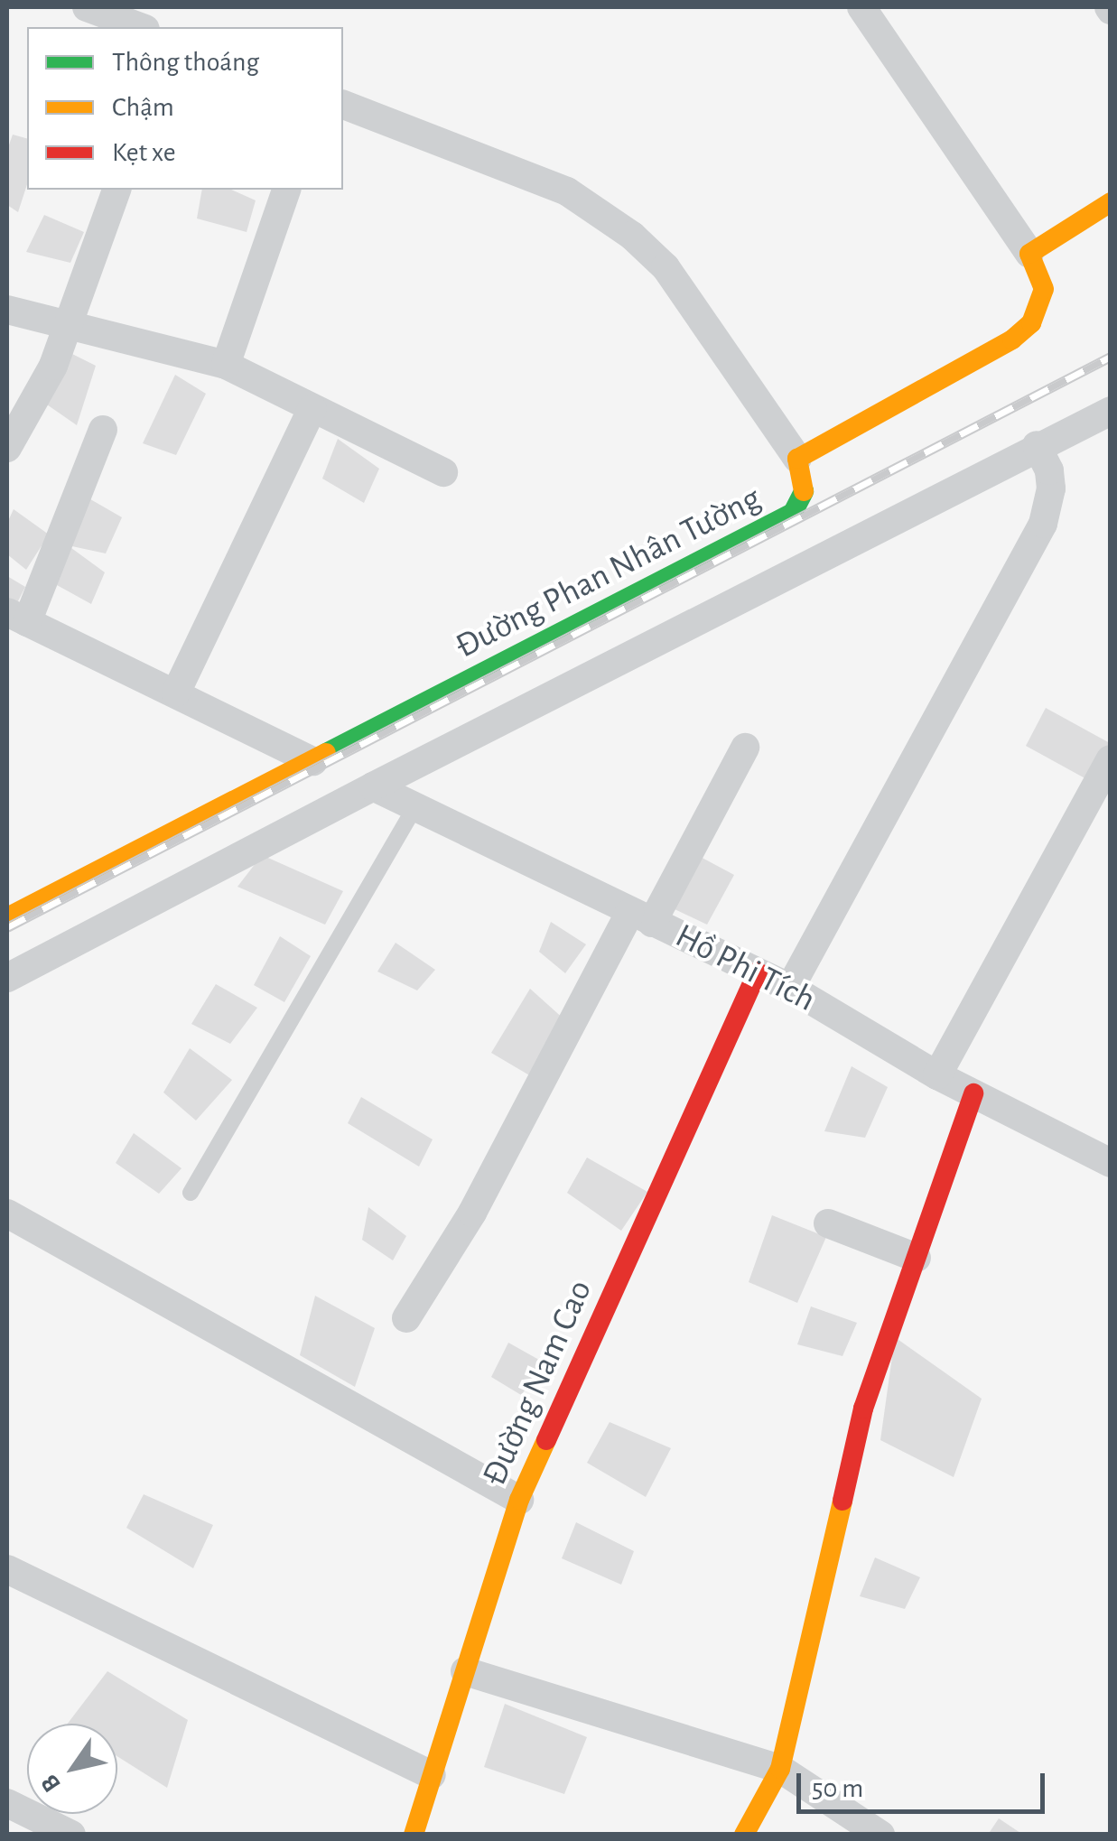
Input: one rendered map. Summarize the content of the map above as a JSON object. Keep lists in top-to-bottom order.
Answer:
{
  "streets": {
    "street": ["Đường Phan Nhân Tường", "Hồ Phi Tích", "Đường Nam Cao"]
  },
  "crossings": [
    ["Hồ Phi Tích", "Đường Nam Cao"]
  ],
  "legend": ["Thông thoáng", "Chậm", "Kẹt xe"],
  "scale_bar": "50 m",
  "north": "bottom left"
}
